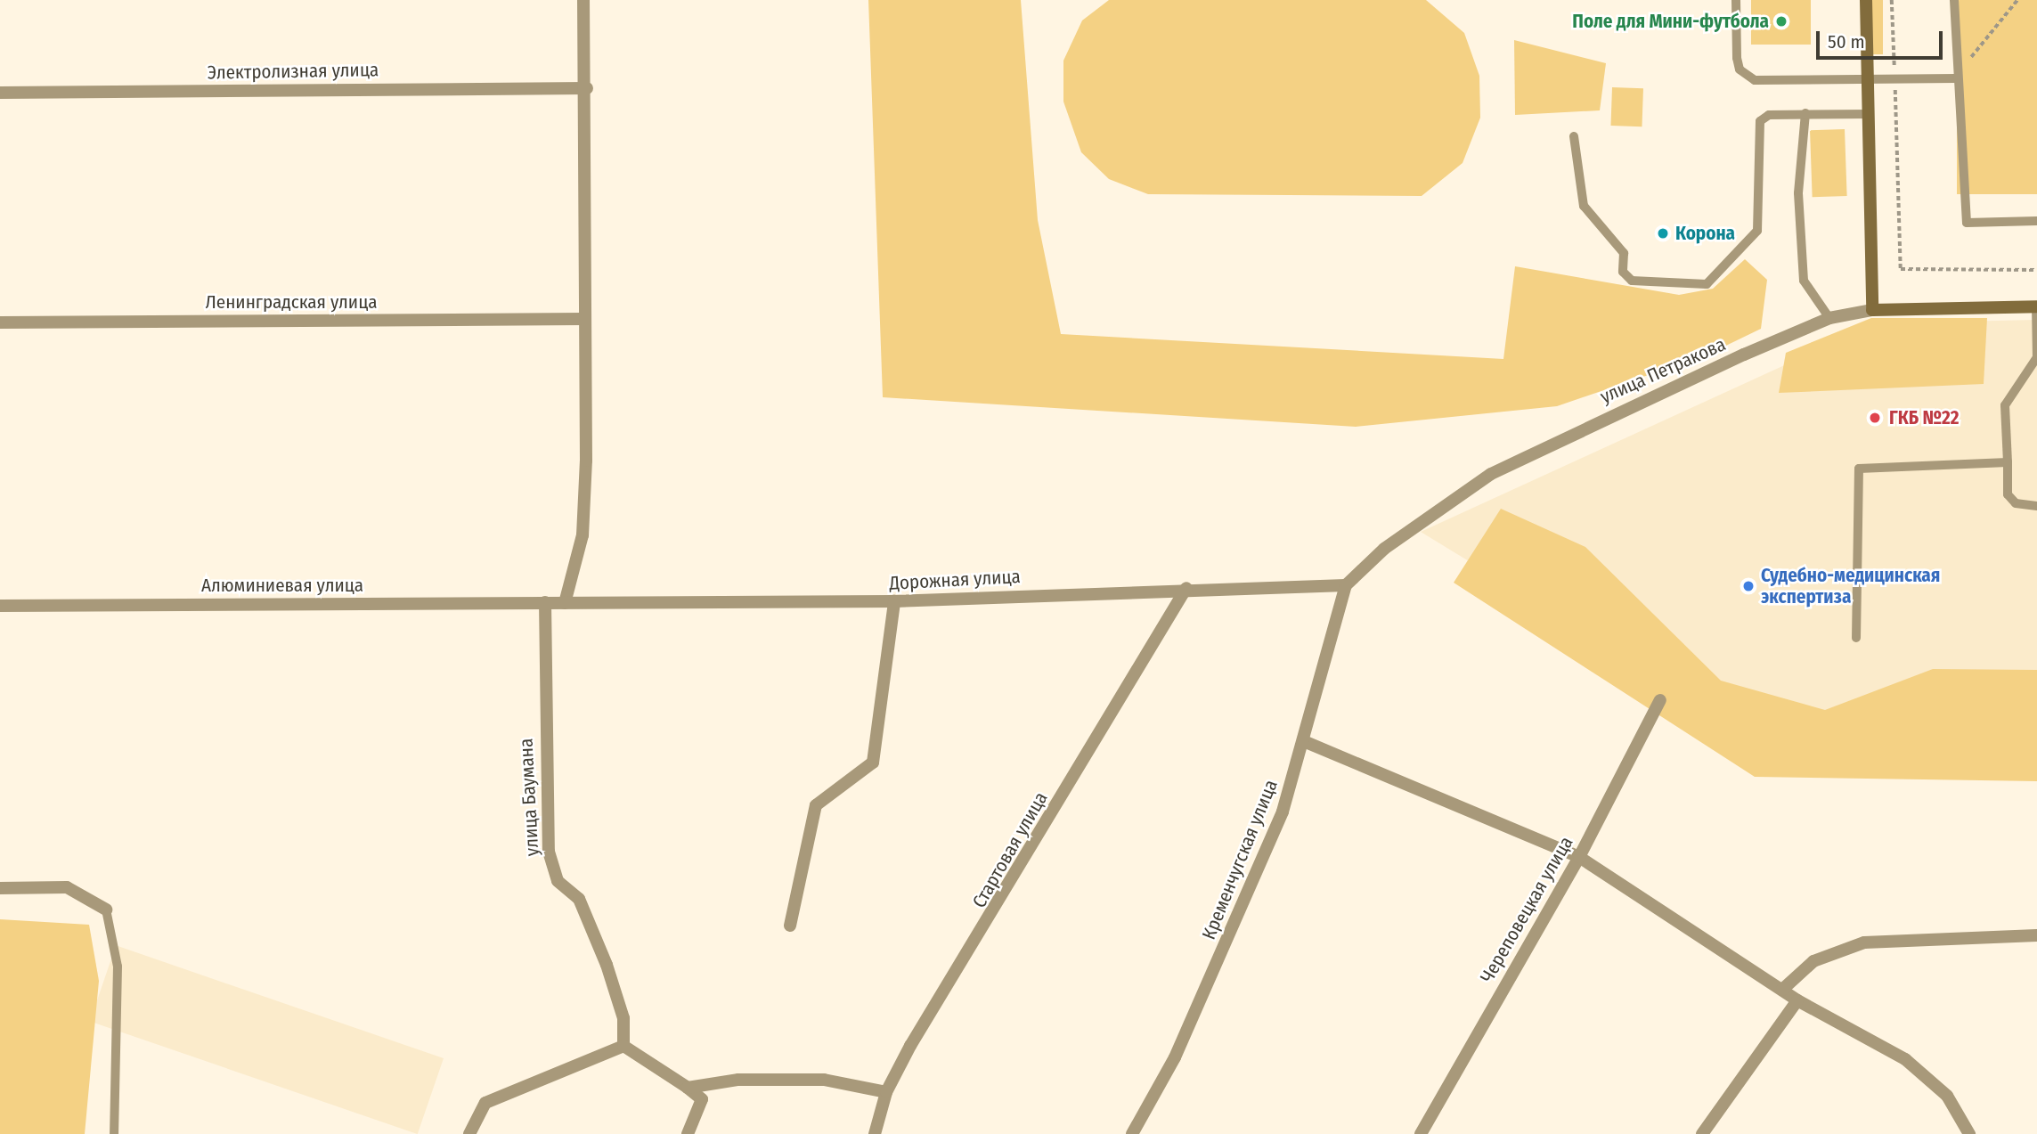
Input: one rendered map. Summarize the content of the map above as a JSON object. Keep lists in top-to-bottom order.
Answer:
{
  "streets": {
    "street": [
      "Электролизная улица",
      "Ленинградская улица",
      "улица Петракова",
      "Дорожная улица",
      "Алюминиевая улица",
      "улица Баумана",
      "Стартовая улица",
      "Кременчугская улица",
      "Череповецкая улица"
    ]
  },
  "crossings": [
    ["улица Петракова", "Дорожная улица"],
    ["улица Петракова", "Кременчугская улица"],
    ["Дорожная улица", "Алюминиевая улица"],
    ["Дорожная улица", "Стартовая улица"],
    ["Дорожная улица", "Кременчугская улица"],
    ["Алюминиевая улица", "улица Баумана"]
  ],
  "places": [
    "Поле для Мини-футбола",
    "Корона",
    "ГКБ №22",
    "Судебно-медицинская экспертиза"
  ],
  "scale_bar": "50 m"
}
